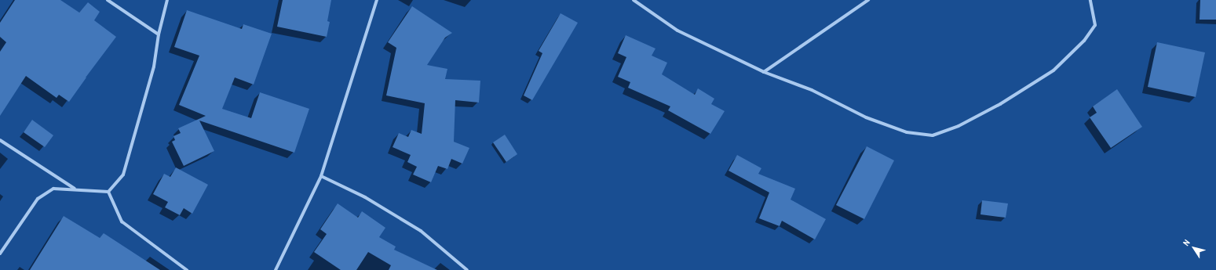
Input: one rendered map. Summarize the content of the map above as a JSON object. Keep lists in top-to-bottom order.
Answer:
{
  "north": "top left"
}
